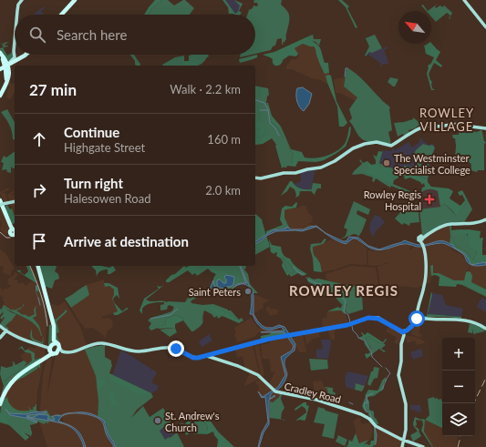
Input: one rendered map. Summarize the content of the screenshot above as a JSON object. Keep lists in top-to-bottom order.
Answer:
{
  "streets": {
    "main road": ["Cradley Road"]
  },
  "districts": ["ROWLEY VILLAGE", "ROWLEY REGIS"],
  "places": {
    "other": ["The Westminster Specialist College", "Saint Peters", "St. Andrew's Church"],
    "health": ["Rowley Regis Hospital"]
  },
  "north": "top left",
  "page": {
    "search": "Search here",
    "heading": ["27 min", "Walk · 2.2 km"],
    "list": [
      ["Continue", "Highgate Street", "160 m"],
      ["Turn right", "Halesowen Road", "2.0 km"],
      "Arrive at destination"
    ],
    "map_buttons": ["+", "−"]
  }
}
